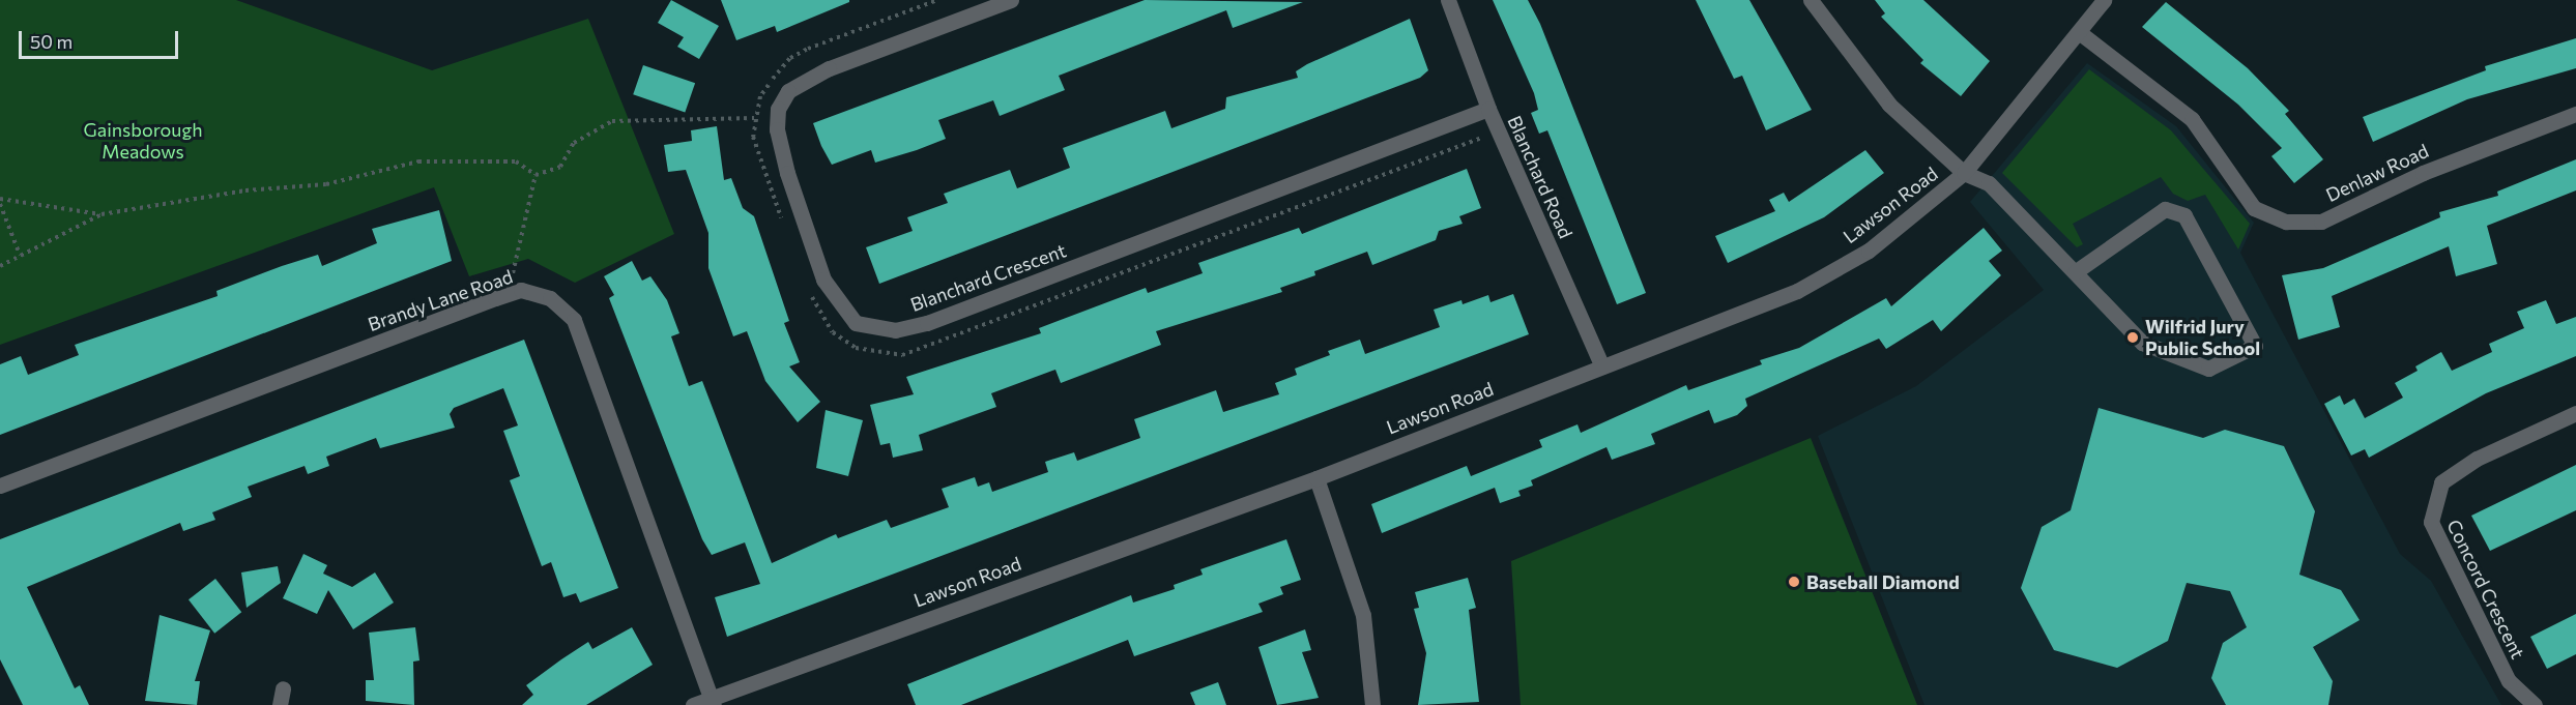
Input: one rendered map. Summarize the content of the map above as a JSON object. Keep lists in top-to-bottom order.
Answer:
{
  "streets": {
    "street": [
      "Denlaw Road",
      "Blanchard Road",
      "Lawson Road",
      "Blanchard Crescent",
      "Brandy Lane Road",
      "Concord Crescent"
    ]
  },
  "crossings": [
    ["Denlaw Road", "Lawson Road"],
    ["Blanchard Road", "Lawson Road"],
    ["Blanchard Road", "Blanchard Crescent"],
    ["Lawson Road", "Brandy Lane Road"]
  ],
  "parks": ["Gainsborough Meadows"],
  "places": ["Wilfrid Jury Public School", "Baseball Diamond"],
  "scale_bar": "50 m"
}
